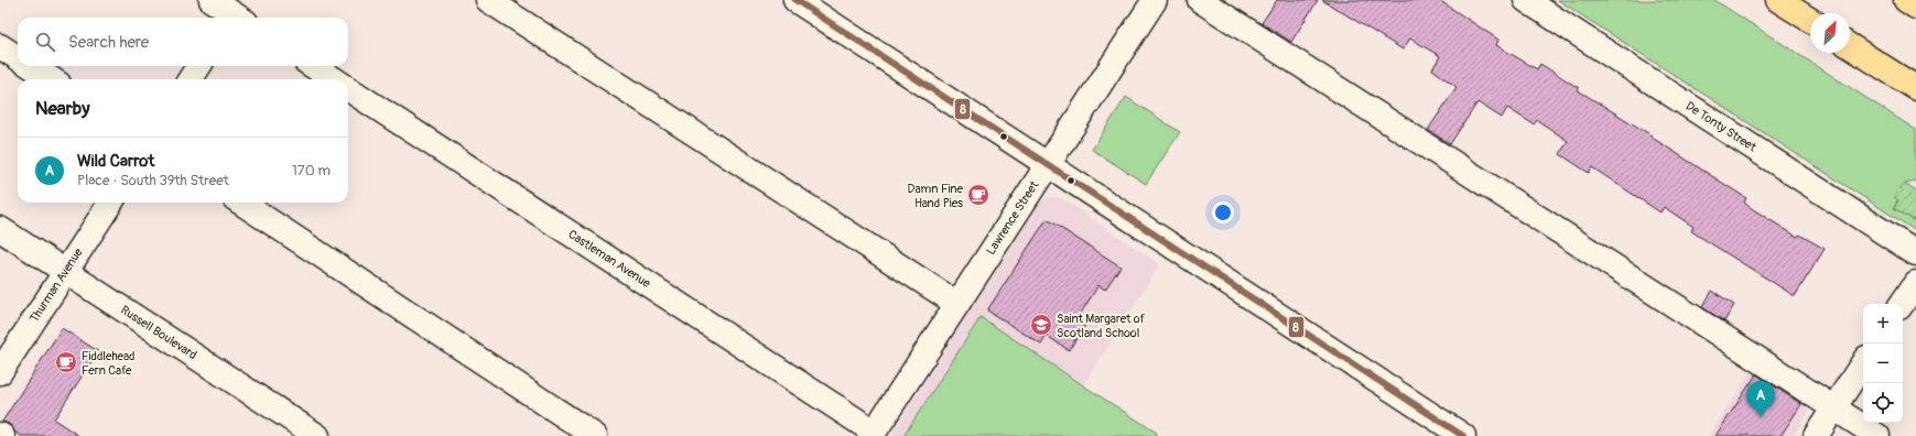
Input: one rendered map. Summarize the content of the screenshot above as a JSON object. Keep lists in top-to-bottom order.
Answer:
{
  "streets": {
    "street": [
      "De Tonty Street",
      "Lawrence Street",
      "Castleman Avenue",
      "Thurman Avenue",
      "Russell Boulevard"
    ]
  },
  "crossings": [
    ["Lawrence Street", "Castleman Avenue"],
    ["Thurman Avenue", "Russell Boulevard"]
  ],
  "places": {
    "cafe": ["Damn Fine Hand Pies", "Fiddlehead Fern Cafe"],
    "school or university": ["Saint Margaret of Scotland School"]
  },
  "lines": ["transit line 8"],
  "north": "top right",
  "page": {
    "search": "Search here",
    "heading": "Nearby",
    "list": [
      {
        "mark": "A",
        "name": "Wild Carrot",
        "note": "Place · South 39th Street",
        "value": "170 m"
      }
    ],
    "map_buttons": ["+", "−"],
    "pins": "A"
  }
}
